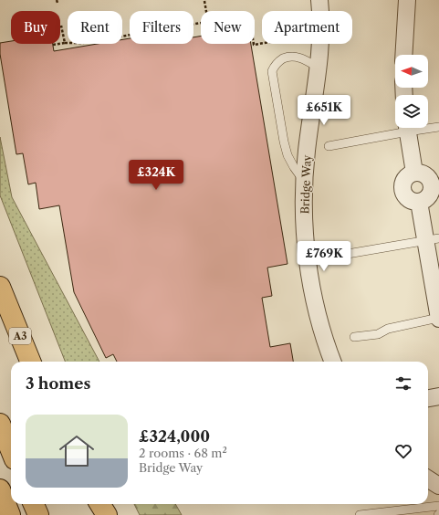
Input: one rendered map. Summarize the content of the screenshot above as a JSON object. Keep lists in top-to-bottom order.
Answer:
{
  "streets": {
    "highway": ["A3"],
    "street": ["Bridge Way"]
  },
  "north": "left",
  "page": {
    "chip": [
      "Buy",
      "Rent",
      "Filters",
      "New",
      "Apartment"
    ],
    "price": ["£651K", "£324K", "£769K"],
    "heading": "3 homes",
    "list": [
      {
        "name": "£324,000",
        "note": "2 rooms · 68 m² · Bridge Way"
      }
    ]
  }
}
